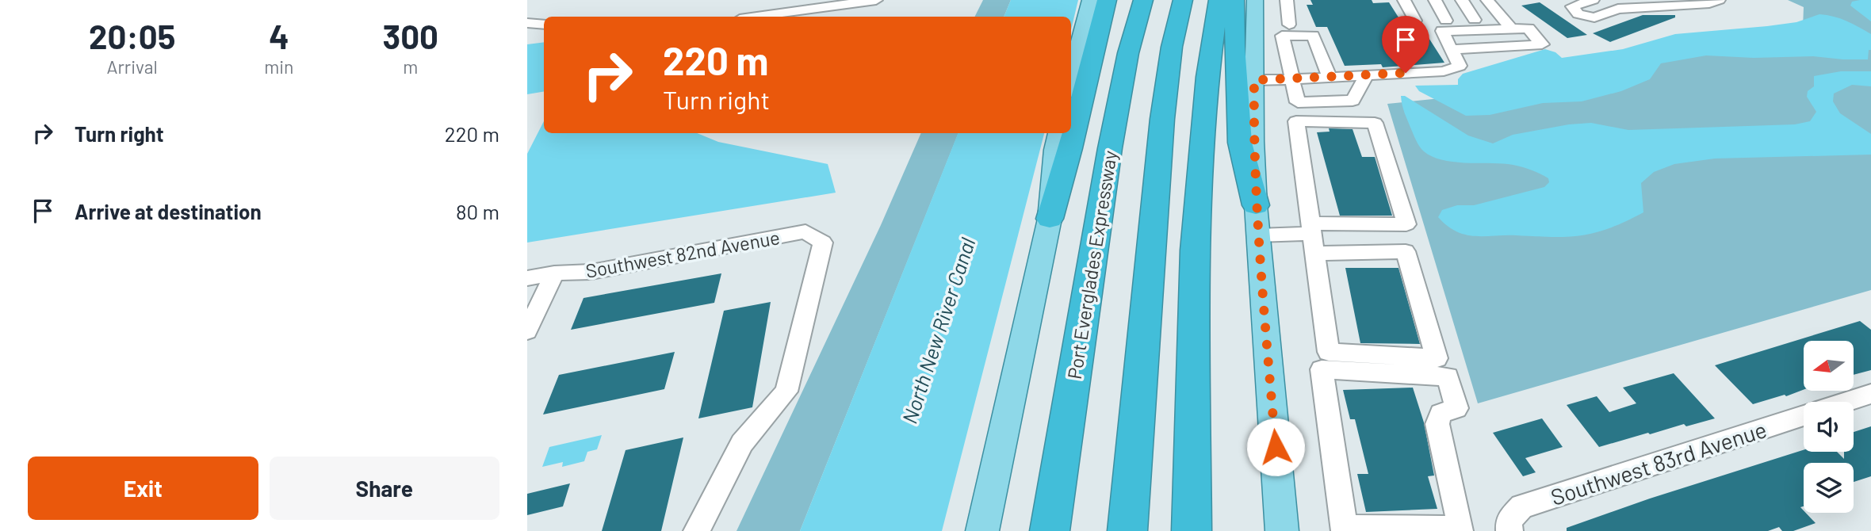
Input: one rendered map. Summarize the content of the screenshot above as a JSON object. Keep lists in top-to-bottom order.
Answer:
{
  "streets": {
    "highway": ["Port Everglades Expressway"],
    "street": ["Southwest 82nd Avenue", "Southwest 83rd Avenue"]
  },
  "water": ["North New River Canal"],
  "north": "left",
  "page": {
    "eta": [
      "20:05",
      "Arrival",
      "4",
      "min",
      "300",
      "m"
    ],
    "turn": ["220 m", "Turn right"],
    "list": [
      {
        "name": "Turn right",
        "value": "220 m"
      },
      {
        "name": "Arrive at destination",
        "value": "80 m"
      }
    ],
    "buttons": ["Exit", "Share"]
  }
}
